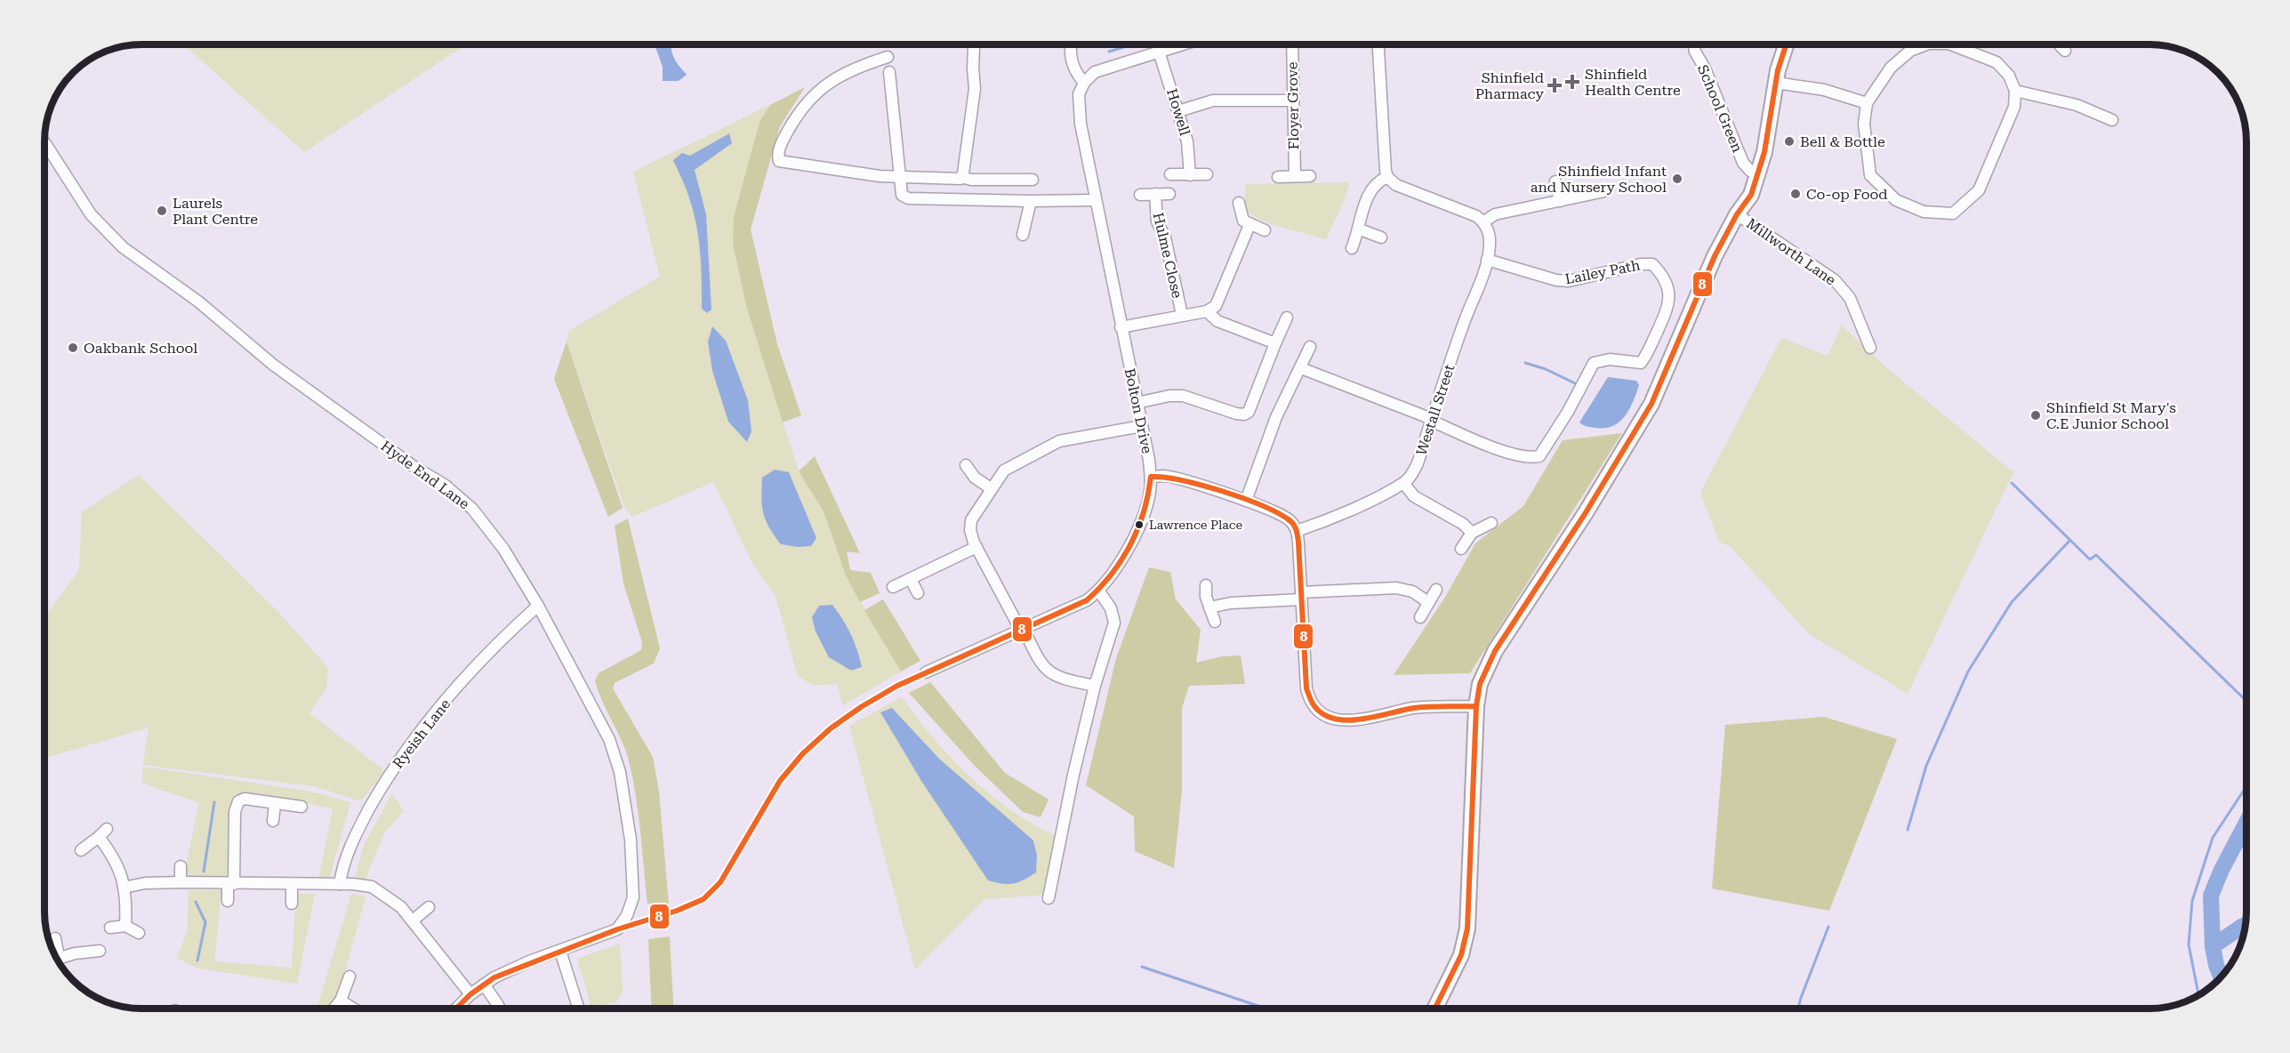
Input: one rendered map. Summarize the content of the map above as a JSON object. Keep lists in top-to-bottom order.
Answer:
{
  "streets": {
    "main road": ["School Green"],
    "street": [
      "Floyer Grove",
      "Howell",
      "Millworth Lane",
      "Hulme Close",
      "Lailey Path",
      "Westall Street",
      "Bolton Drive",
      "Hyde End Lane",
      "Ryeish Lane"
    ]
  },
  "crossings": [
    ["School Green", "Millworth Lane"],
    ["Lailey Path", "Westall Street"],
    ["Hyde End Lane", "Ryeish Lane"]
  ],
  "places": {
    "health": ["Shinfield Health Centre", "Shinfield Pharmacy"],
    "other": [
      "Bell & Bottle",
      "Shinfield Infant and Nursery School",
      "Co-op Food",
      "Laurels Plant Centre",
      "Oakbank School",
      "Shinfield St Mary's C.E Junior School",
      "Lawrence Place"
    ]
  },
  "lines": ["transit line 8"]
}
